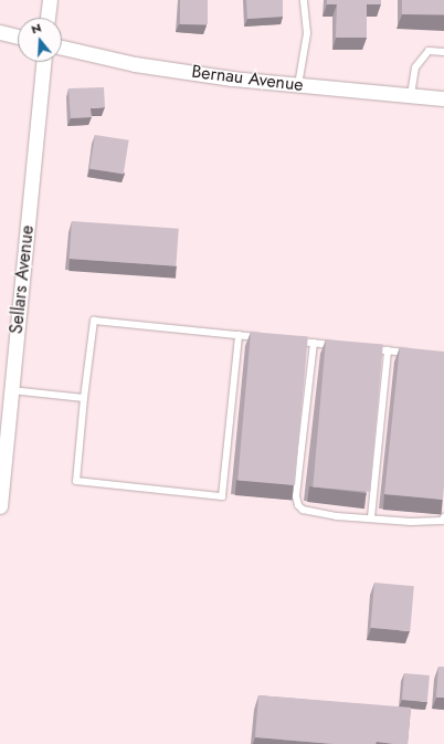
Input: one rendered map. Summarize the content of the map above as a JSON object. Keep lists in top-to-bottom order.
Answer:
{
  "streets": {
    "street": ["Bernau Avenue", "Sellars Avenue"]
  },
  "north": "top"
}
